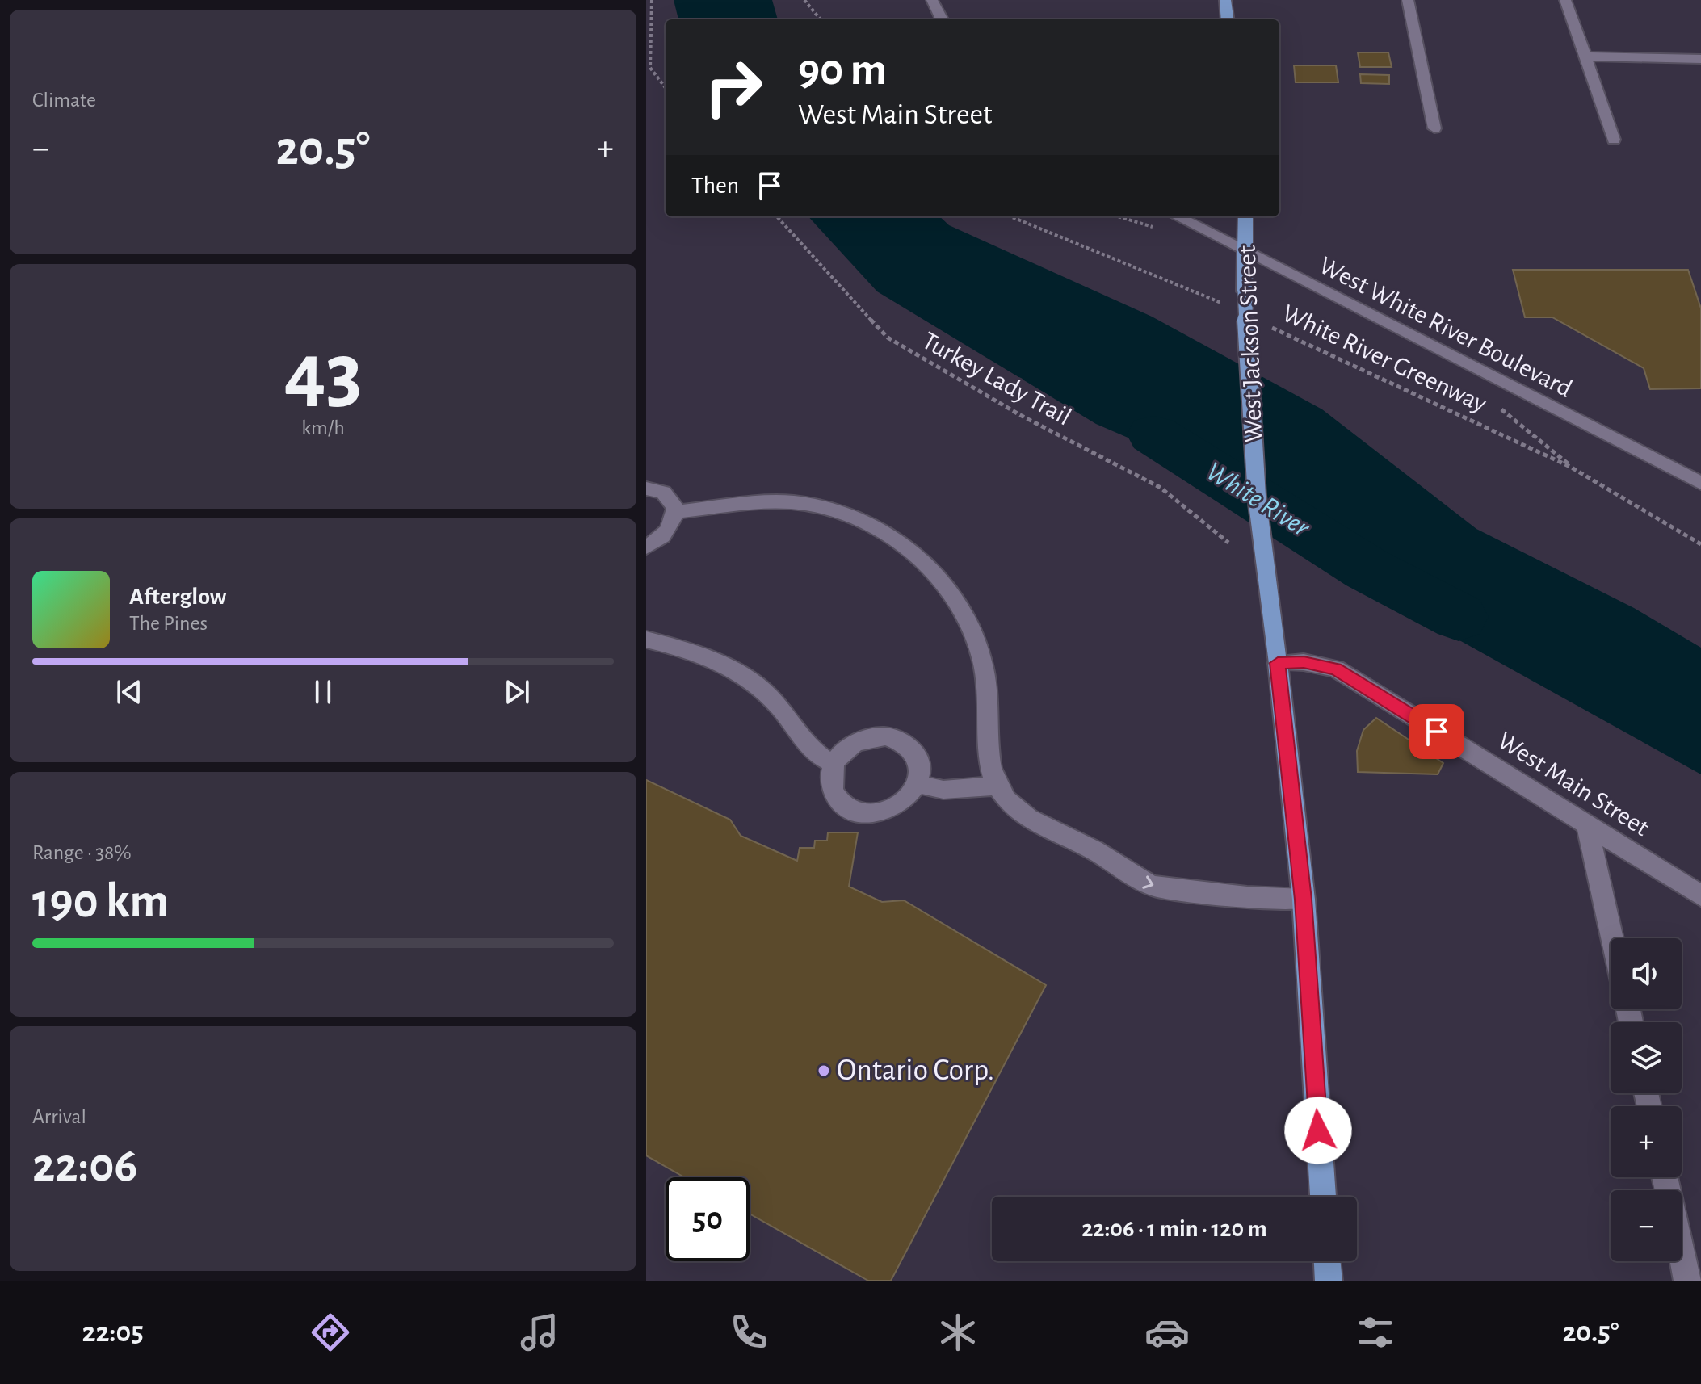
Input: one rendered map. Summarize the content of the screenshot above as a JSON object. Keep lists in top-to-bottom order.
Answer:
{
  "streets": {
    "main road": ["West Jackson Street"],
    "street": ["West White River Boulevard", "West Main Street"],
    "path": ["White River Greenway", "Turkey Lady Trail"]
  },
  "crossings": [
    ["West White River Boulevard", "West Jackson Street"],
    ["West Jackson Street", "West Main Street"]
  ],
  "water": ["White River"],
  "places": ["Ontario Corp."],
  "page": {
    "tile": [
      "Climate",
      ["43", "km/h"],
      ["Range · 38%", "190 km"],
      ["Arrival", "22:06"]
    ],
    "turn": ["90 m", "West Main Street"],
    "heat": ["−", "20.5°", "+"],
    "then": "Then",
    "song": ["Afterglow", "The Pines"],
    "map_buttons": ["+", "−"],
    "limit": "50",
    "trip": "22:06 · 1 min · 120 m",
    "tabs": ["22:05", "20.5°"]
  }
}
